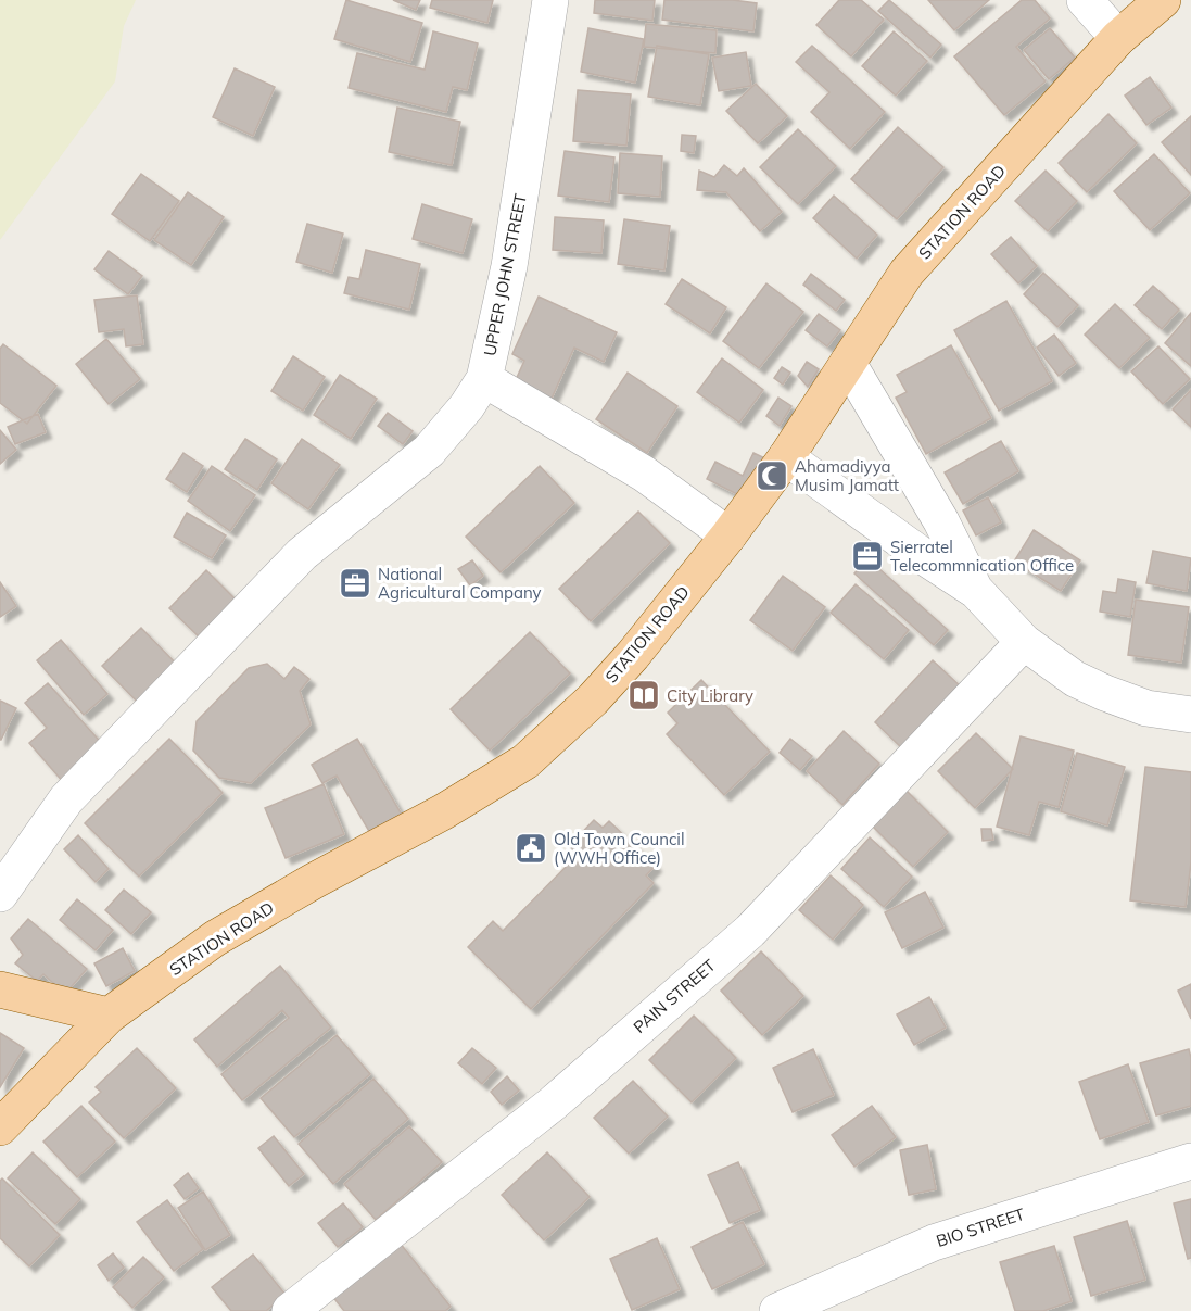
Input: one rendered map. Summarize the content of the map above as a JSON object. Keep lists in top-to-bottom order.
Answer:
{
  "streets": {
    "main road": ["STATION ROAD"],
    "street": ["UPPER JOHN STREET", "PAIN STREET", "BIO STREET"]
  },
  "crossings": [
    ["STATION ROAD", "UPPER JOHN STREET"]
  ],
  "places": {
    "mosque": ["Ahamadiyya Musim Jamatt"],
    "office": ["Sierratel Telecommnication Office", "National Agricultural Company"],
    "library": ["City Library"],
    "public building": ["Old Town Council (WWH Office)"]
  }
}
